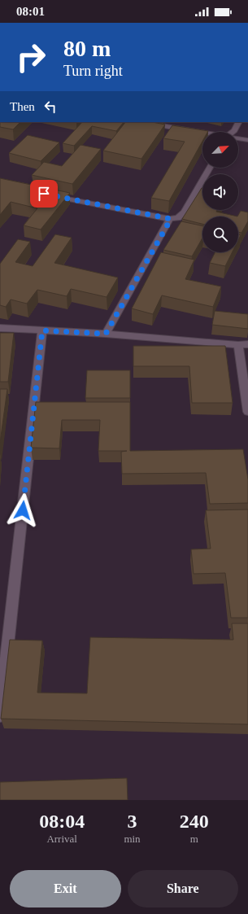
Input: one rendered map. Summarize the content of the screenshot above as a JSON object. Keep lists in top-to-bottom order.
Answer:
{
  "north": "top right",
  "page": {
    "status": "08:01",
    "turn": ["80 m", "Turn right"],
    "then": "Then",
    "eta": [
      "08:04",
      "Arrival",
      "3",
      "min",
      "240",
      "m"
    ],
    "buttons": ["Exit", "Share"]
  }
}
